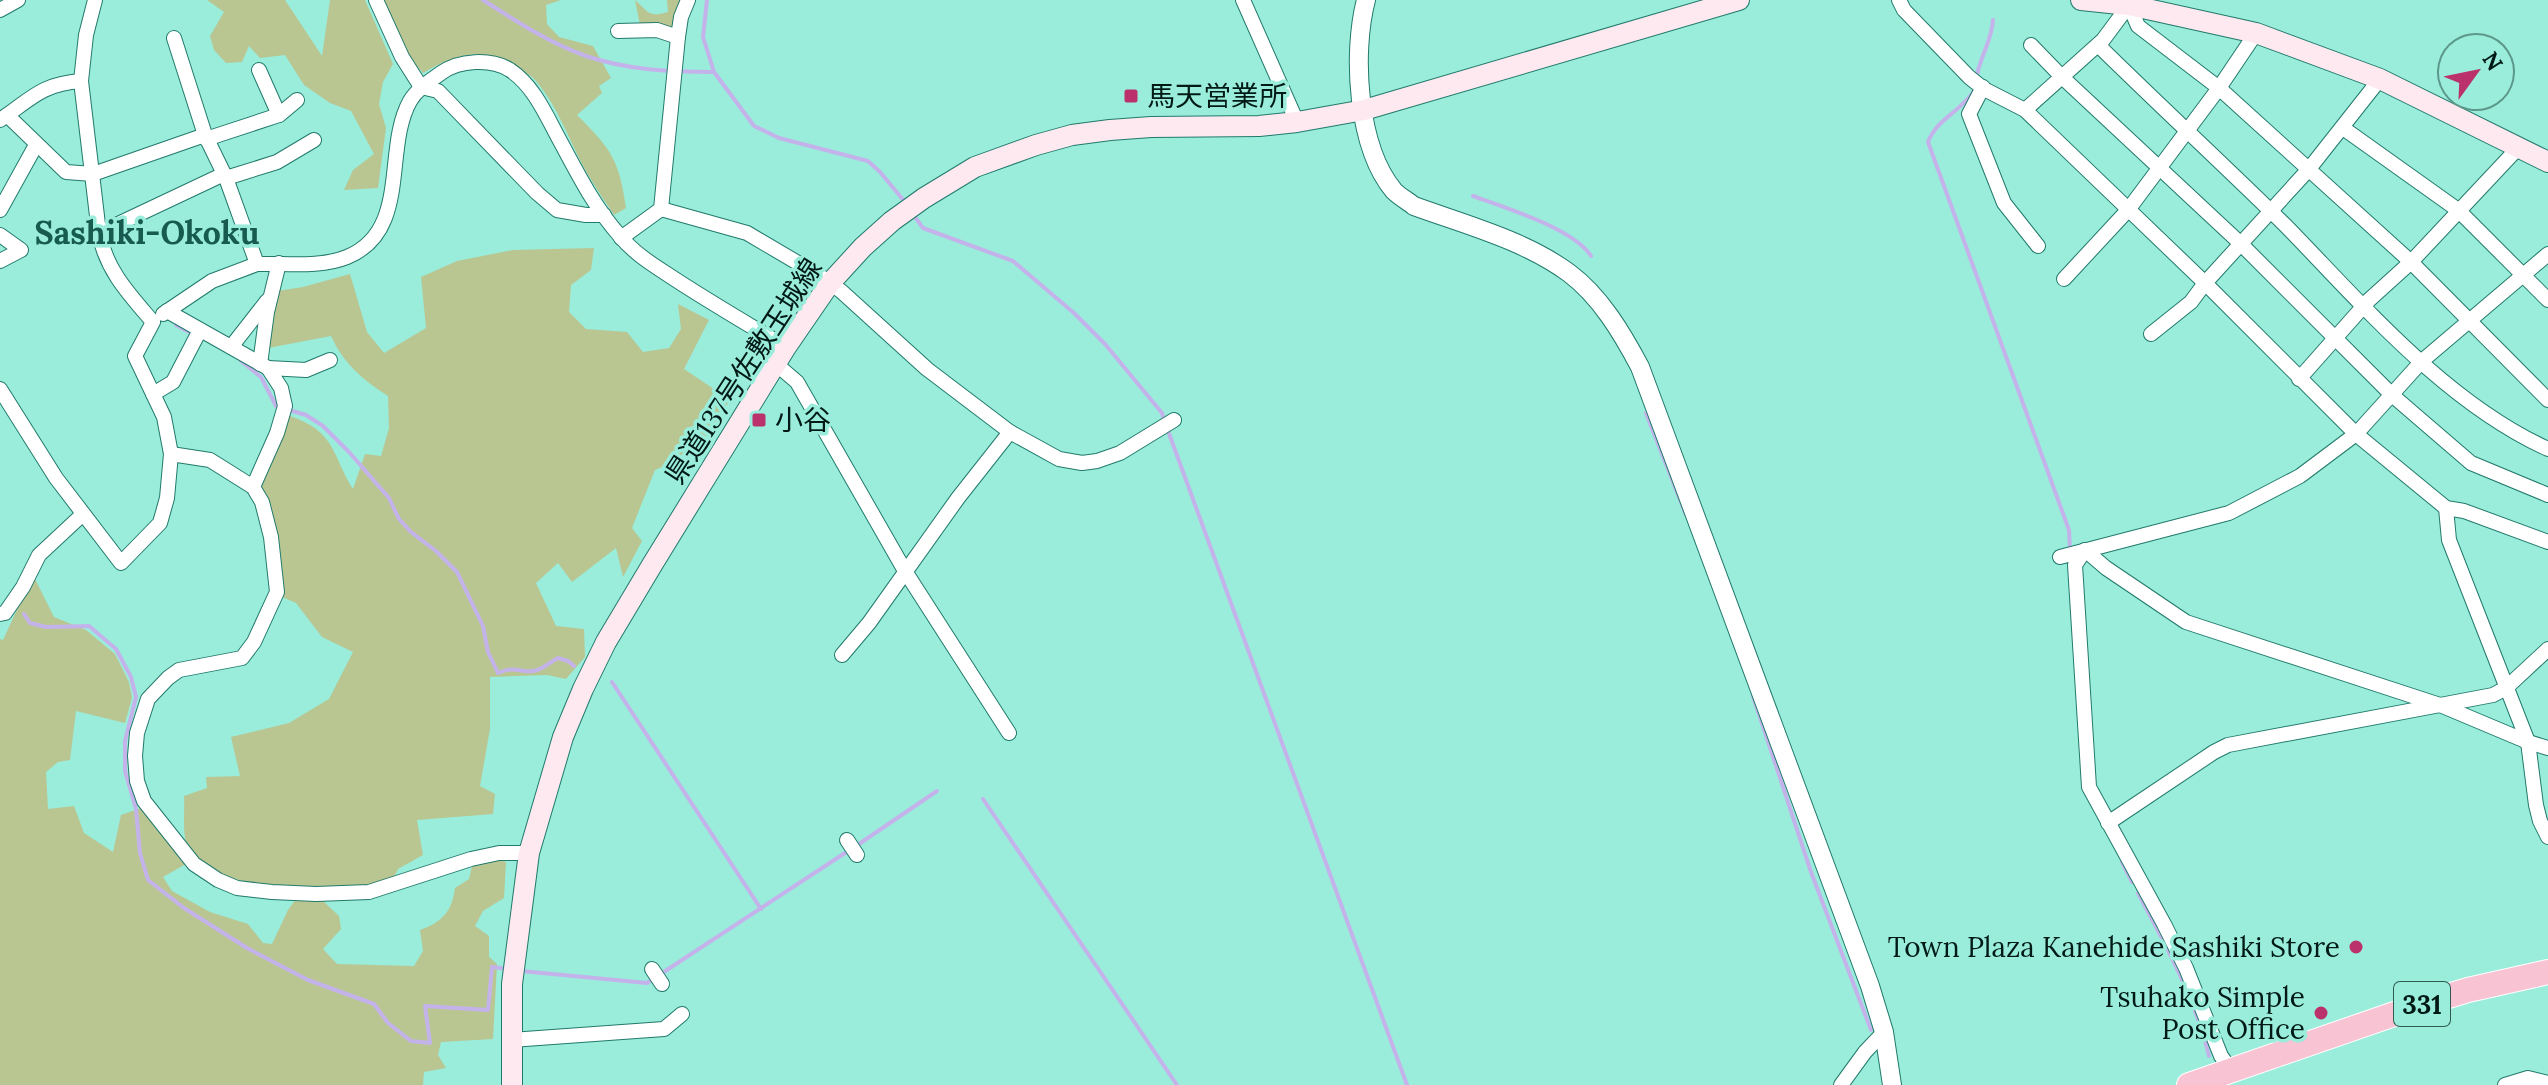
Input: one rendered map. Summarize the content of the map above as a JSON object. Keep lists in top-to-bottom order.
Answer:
{
  "streets": {
    "highway": ["331"],
    "main road": ["県道137号佐敷玉城線"]
  },
  "districts": ["Sashiki-Okoku"],
  "places": {
    "transit": ["馬天営業所", "小谷"],
    "other": ["Town Plaza Kanehide Sashiki Store", "Tsuhako Simple Post Office"]
  },
  "north": "top right"
}
